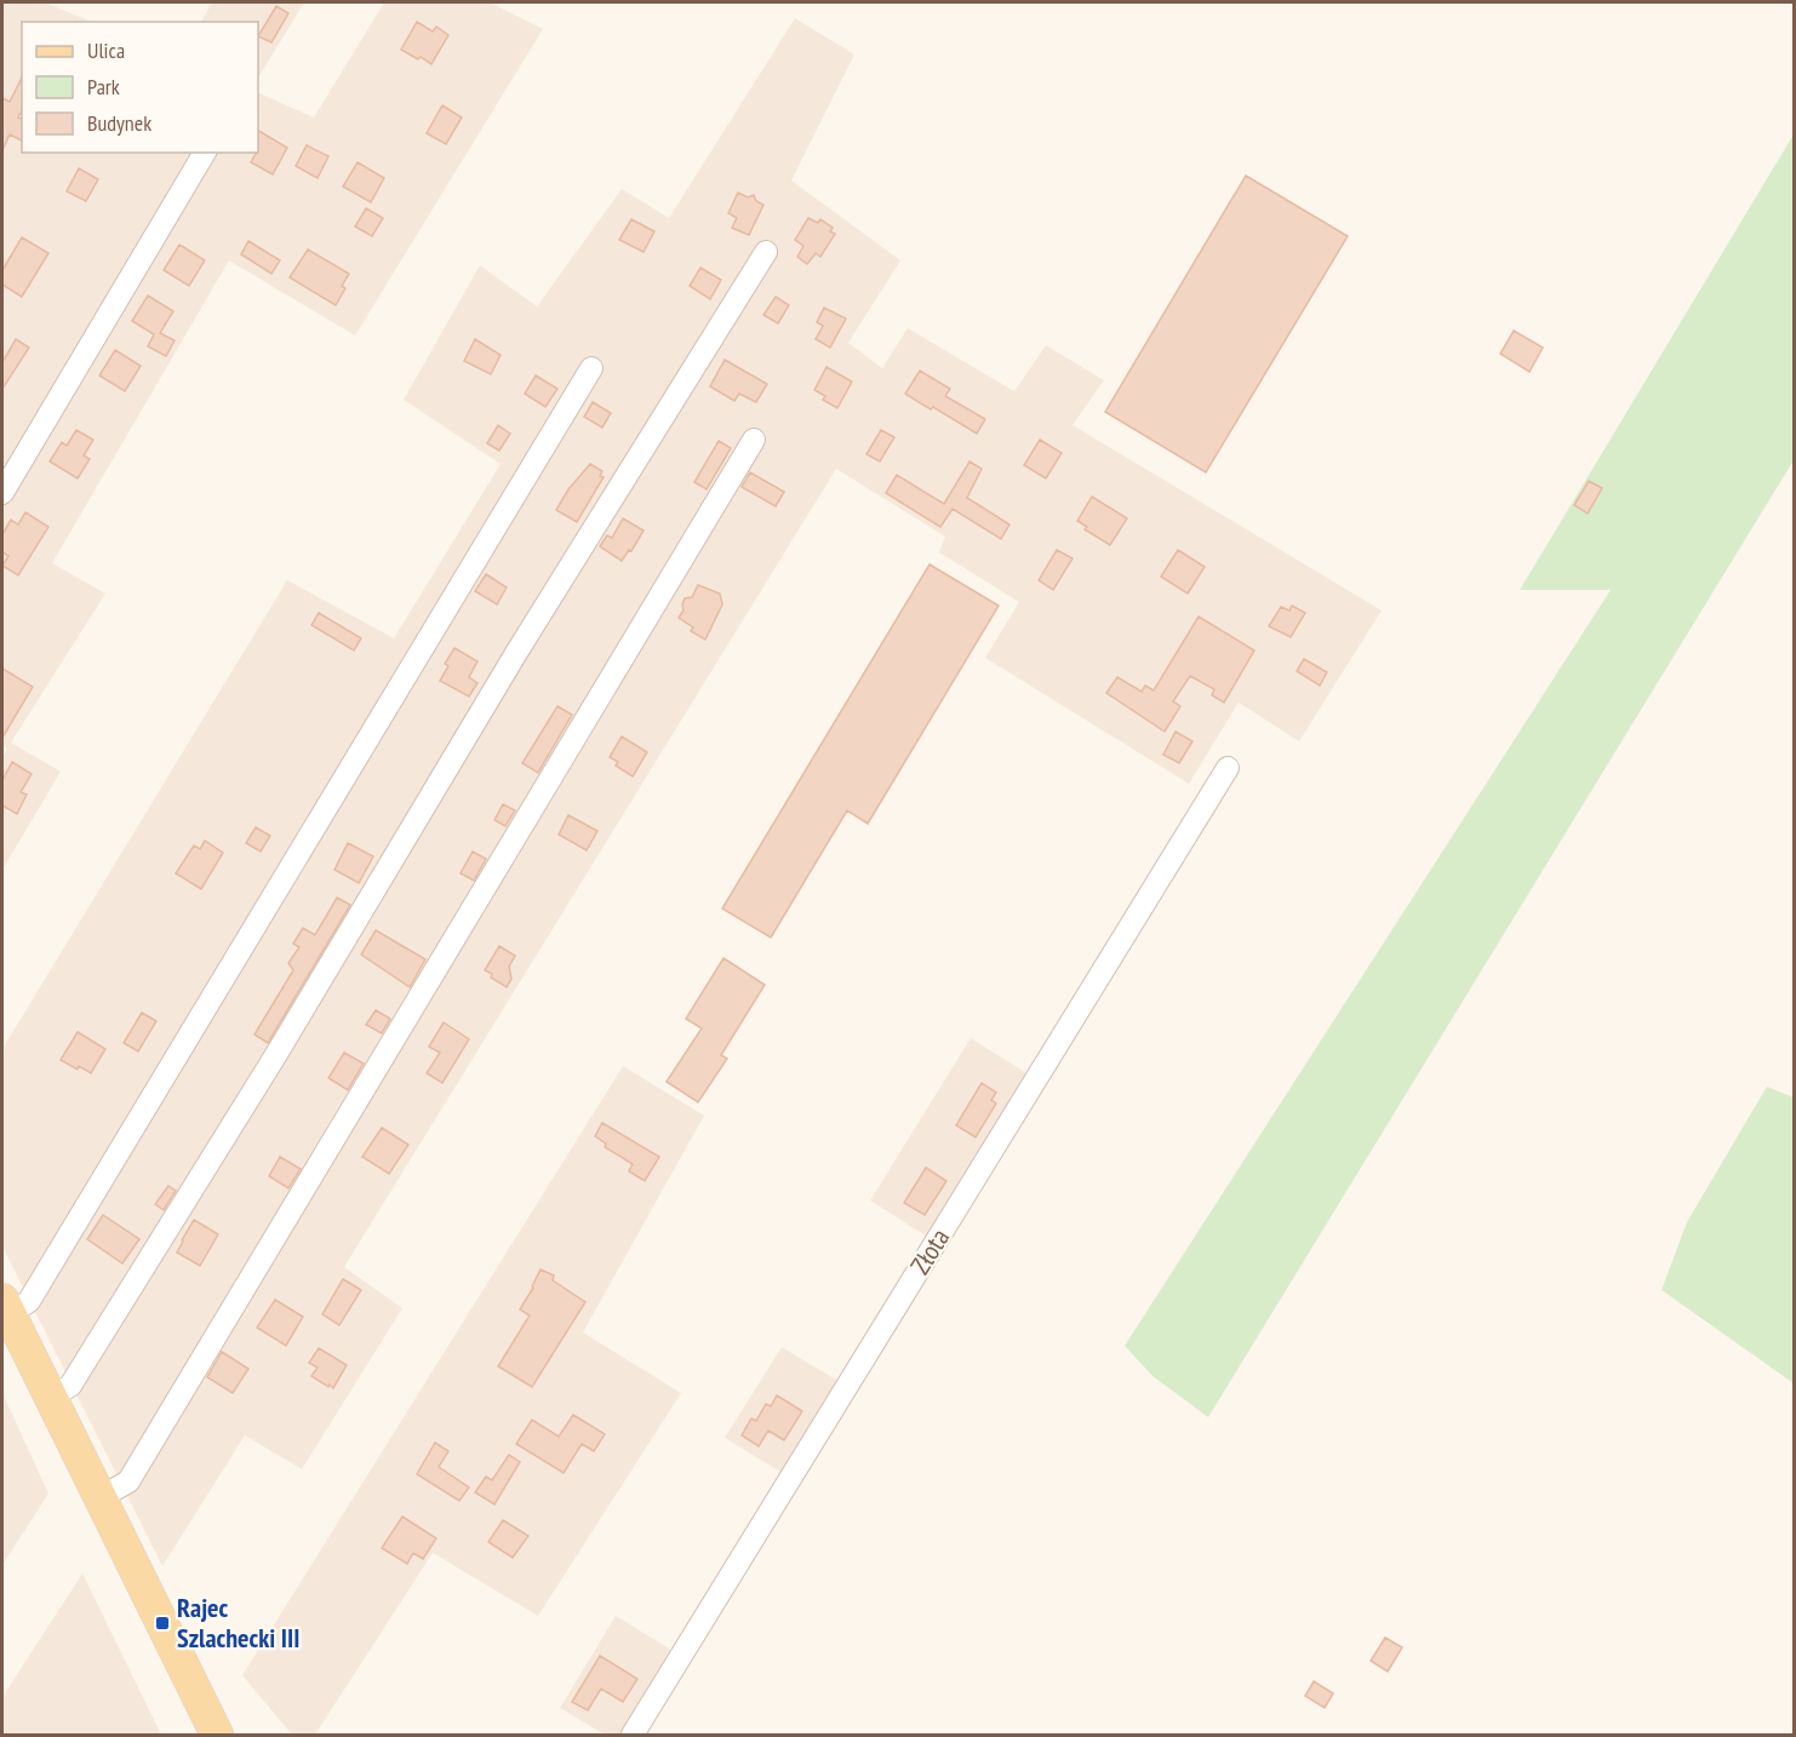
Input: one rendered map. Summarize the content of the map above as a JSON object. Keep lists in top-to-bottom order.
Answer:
{
  "streets": {
    "street": ["Złota"]
  },
  "places": {
    "transit": ["Rajec Szlachecki III"]
  },
  "legend": ["Ulica", "Park", "Budynek"]
}
